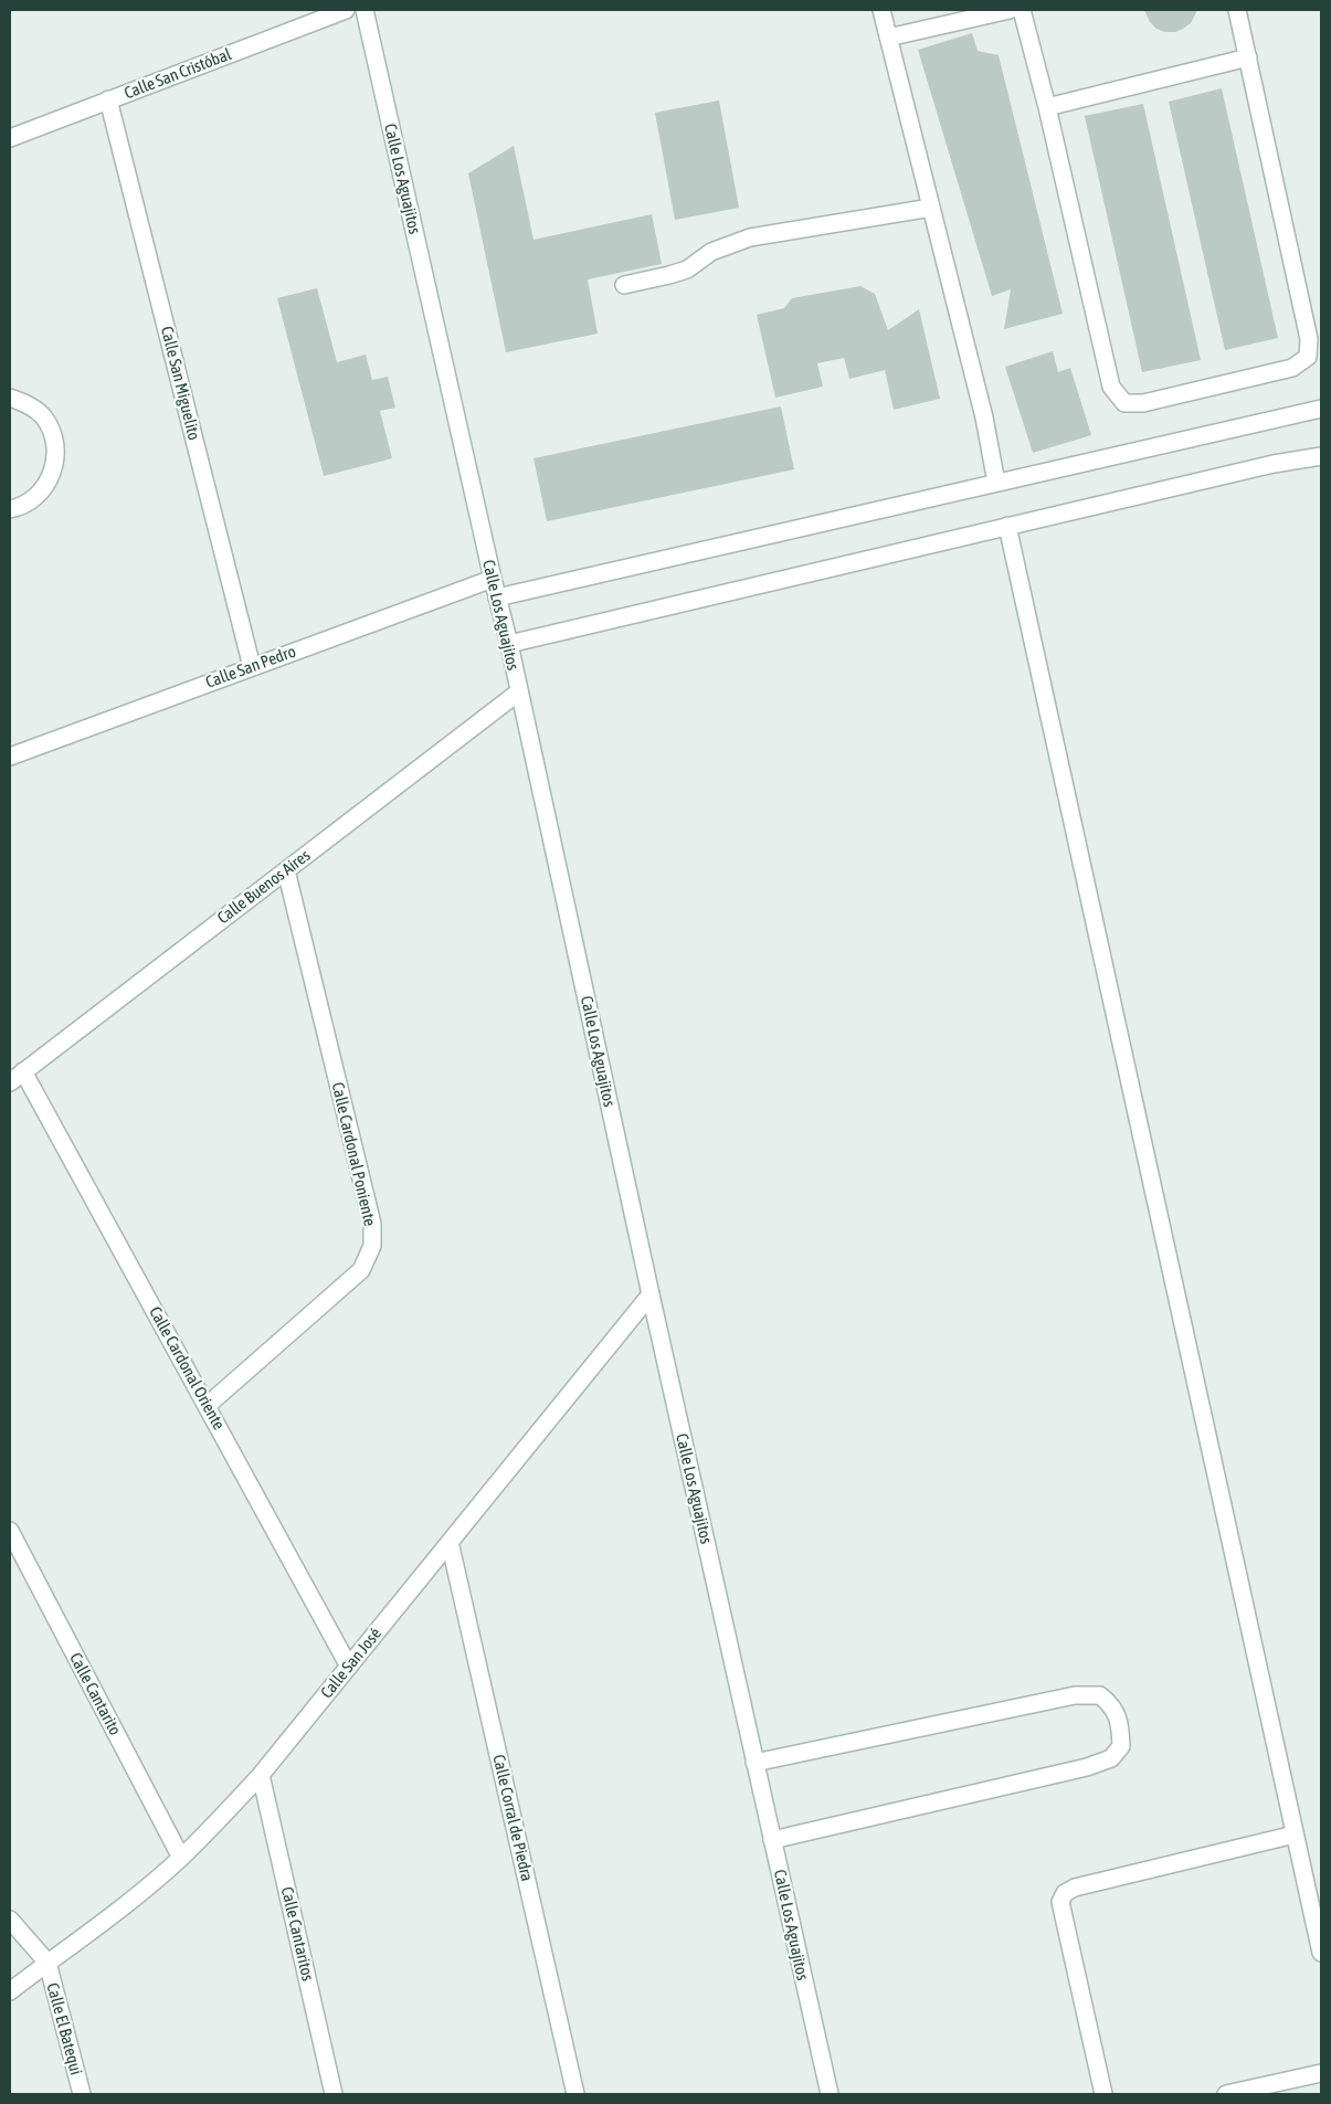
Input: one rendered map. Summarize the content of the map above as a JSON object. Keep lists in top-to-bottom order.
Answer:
{
  "streets": {
    "street": [
      "Calle San Cristóbal",
      "Calle Los Aguajitos",
      "Calle San Miguelito",
      "Calle San Pedro",
      "Calle Buenos Aires",
      "Calle Cardonal Poniente",
      "Calle Cardonal Oriente",
      "Calle San José",
      "Calle Cantarito",
      "Calle Corral de Piedra",
      "Calle Cantaritos",
      "Calle El Batequi"
    ]
  },
  "crossings": [
    ["Calle San Cristóbal", "Calle San Miguelito"],
    ["Calle Los Aguajitos", "Calle San Pedro"],
    ["Calle Los Aguajitos", "Calle Buenos Aires"],
    ["Calle Los Aguajitos", "Calle San José"],
    ["Calle San Miguelito", "Calle San Pedro"],
    ["Calle Buenos Aires", "Calle Cardonal Poniente"],
    ["Calle Buenos Aires", "Calle Cardonal Oriente"],
    ["Calle Cardonal Poniente", "Calle Cardonal Oriente"],
    ["Calle Cardonal Oriente", "Calle San José"],
    ["Calle San José", "Calle Cantarito"],
    ["Calle San José", "Calle Corral de Piedra"],
    ["Calle San José", "Calle Cantaritos"],
    ["Calle San José", "Calle El Batequi"]
  ]
}
